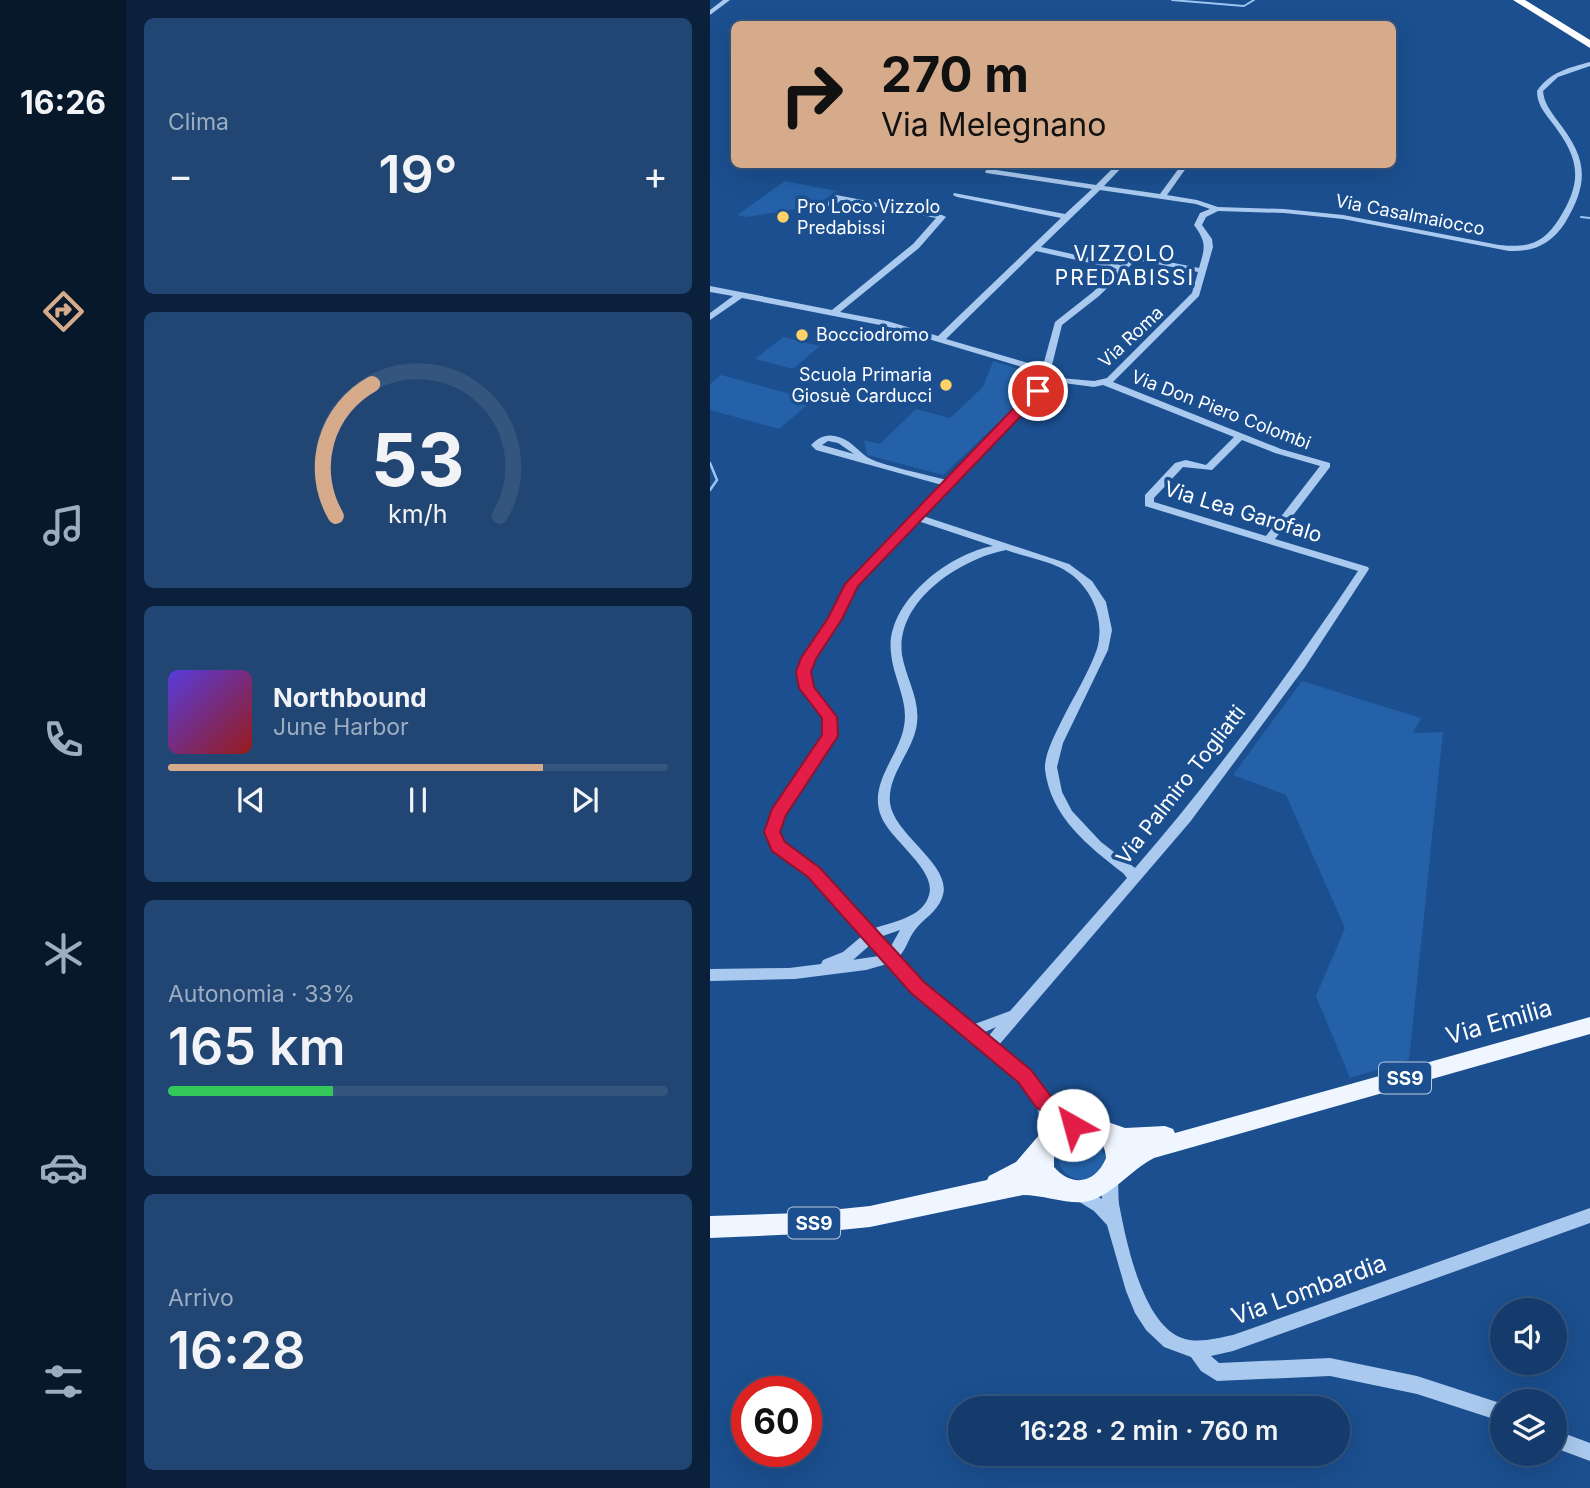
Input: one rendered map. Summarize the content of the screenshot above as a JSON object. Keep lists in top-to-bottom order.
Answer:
{
  "streets": {
    "main road": ["Via Emilia", "SS9"],
    "street": [
      "Via Casalmaiocco",
      "Via Roma",
      "Via Don Piero Colombi",
      "Via Lea Garofalo",
      "Via Palmiro Togliatti",
      "Via Lombardia"
    ]
  },
  "crossings": [
    ["Via Casalmaiocco", "Via Roma"],
    ["Via Roma", "Via Don Piero Colombi"],
    ["Via Don Piero Colombi", "Via Lea Garofalo"],
    ["Via Lea Garofalo", "Via Palmiro Togliatti"],
    ["Via Emilia", "SS9"]
  ],
  "districts": ["VIZZOLO PREDABISSI"],
  "places": ["Pro Loco Vizzolo Predabissi", "Bocciodromo", "Scuola Primaria Giosuè Carducci"],
  "page": {
    "tabs": "16:26",
    "tile": [
      "Clima",
      ["Autonomia · 33%", "165 km"],
      ["Arrivo", "16:28"]
    ],
    "turn": ["270 m", "Via Melegnano"],
    "heat": ["−", "19°", "+"],
    "song": ["Northbound", "June Harbor"],
    "limit": "60",
    "trip": "16:28 · 2 min · 760 m",
    "gauge": ["53", "km/h"]
  }
}
